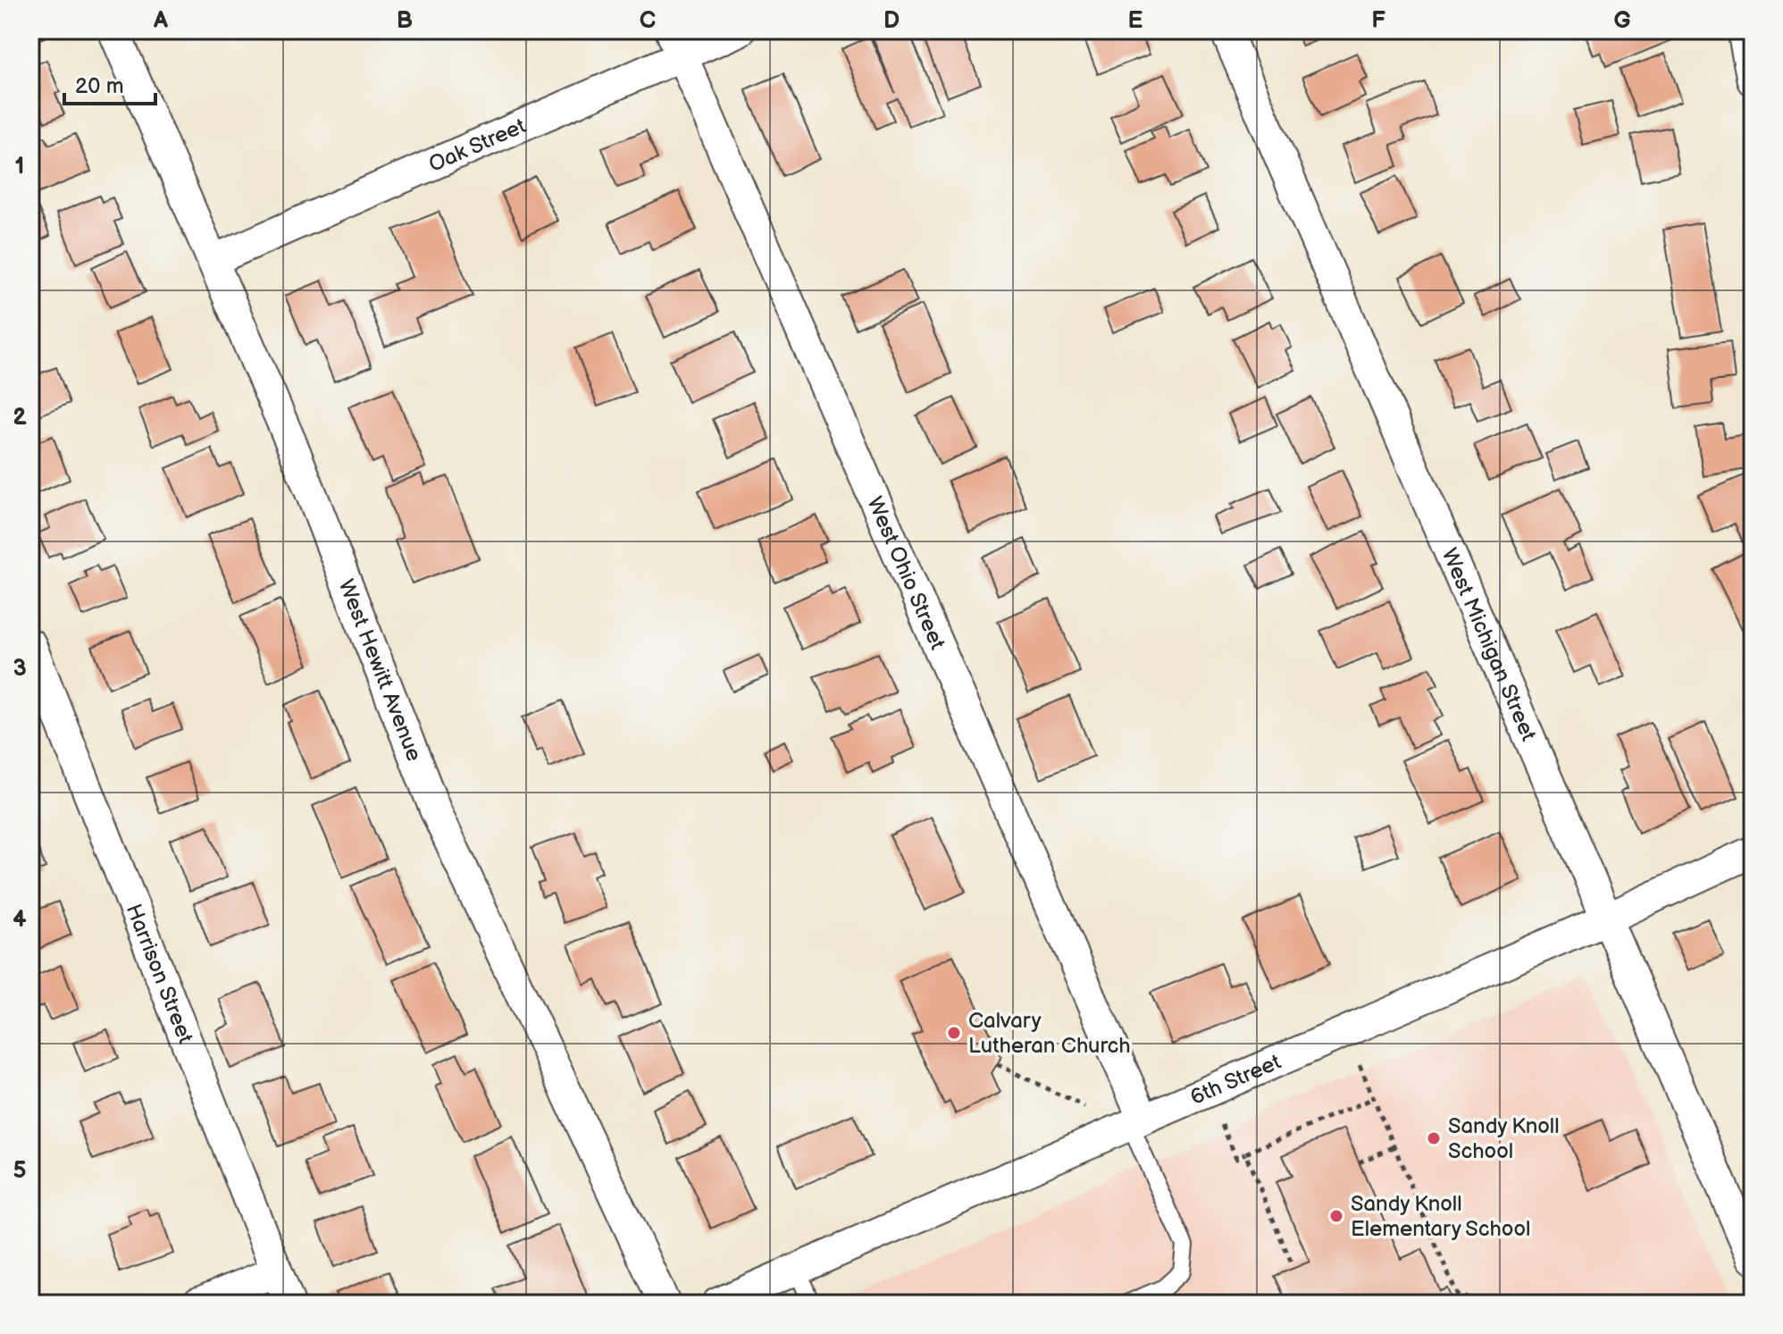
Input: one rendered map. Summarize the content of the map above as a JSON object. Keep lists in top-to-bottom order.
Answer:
{
  "streets": {
    "street": [
      "Oak Street",
      "West Ohio Street",
      "West Michigan Street",
      "West Hewitt Avenue",
      "Harrison Street",
      "6th Street"
    ]
  },
  "crossings": [
    ["Oak Street", "West Ohio Street"],
    ["Oak Street", "West Hewitt Avenue"],
    ["West Ohio Street", "6th Street"],
    ["West Michigan Street", "6th Street"]
  ],
  "places": ["Calvary Lutheran Church", "Sandy Knoll School", "Sandy Knoll Elementary School"],
  "scale_bar": "20 m",
  "grid": {
    "columns": [
      "A",
      "B",
      "C",
      "D",
      "E",
      "F",
      "G"
    ],
    "rows": [
      "1",
      "2",
      "3",
      "4",
      "5"
    ]
  }
}
